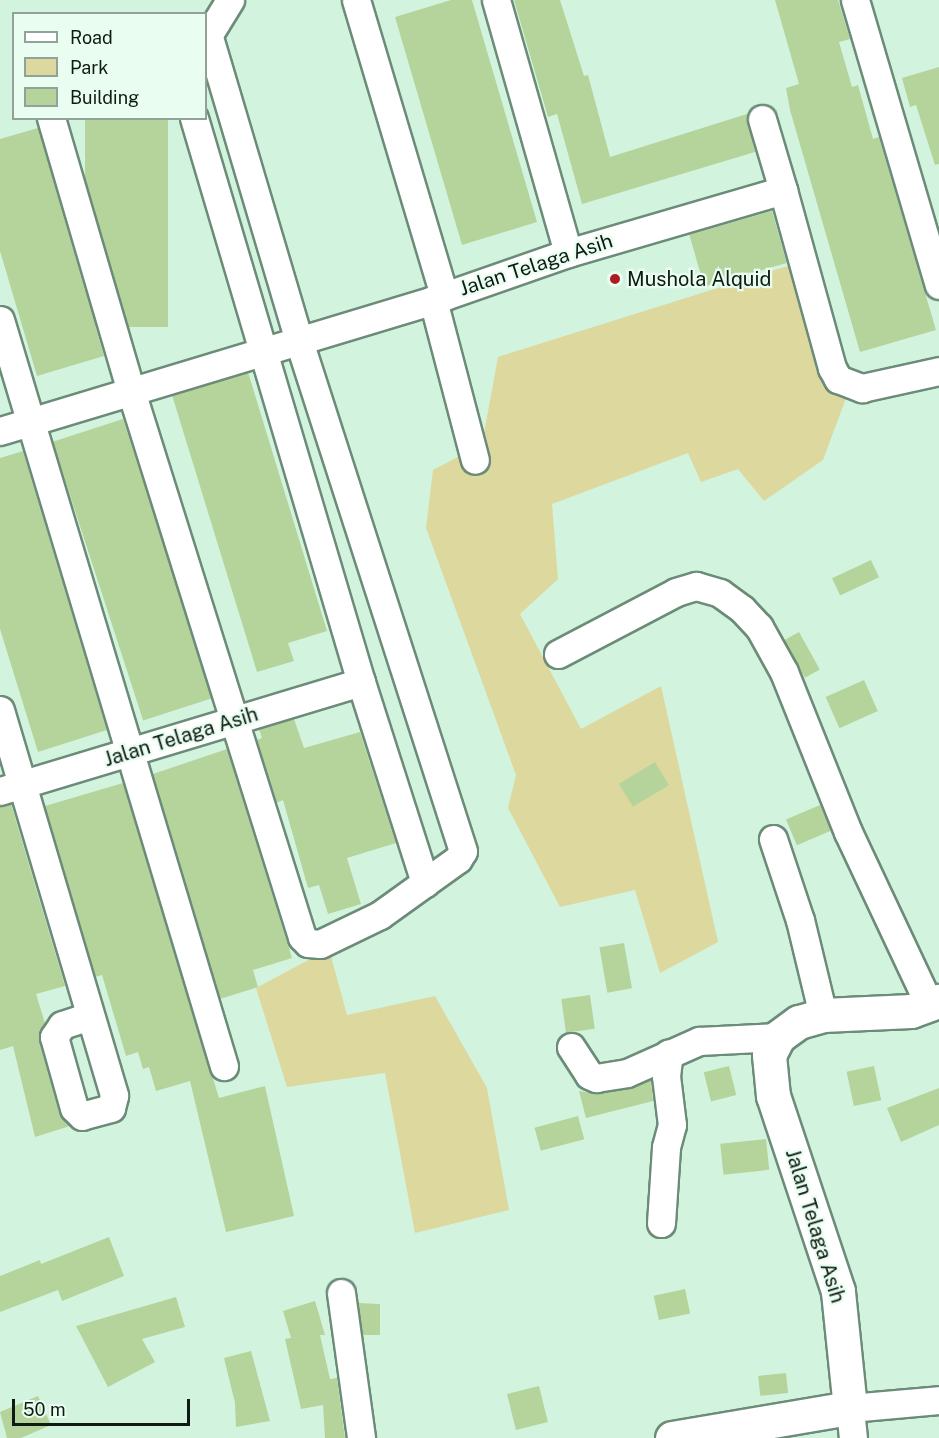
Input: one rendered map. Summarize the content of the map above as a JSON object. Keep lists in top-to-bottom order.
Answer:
{
  "streets": {
    "street": ["Jalan Telaga Asih"]
  },
  "places": ["Mushola Alquid"],
  "legend": ["Road", "Park", "Building"],
  "scale_bar": "50 m"
}
